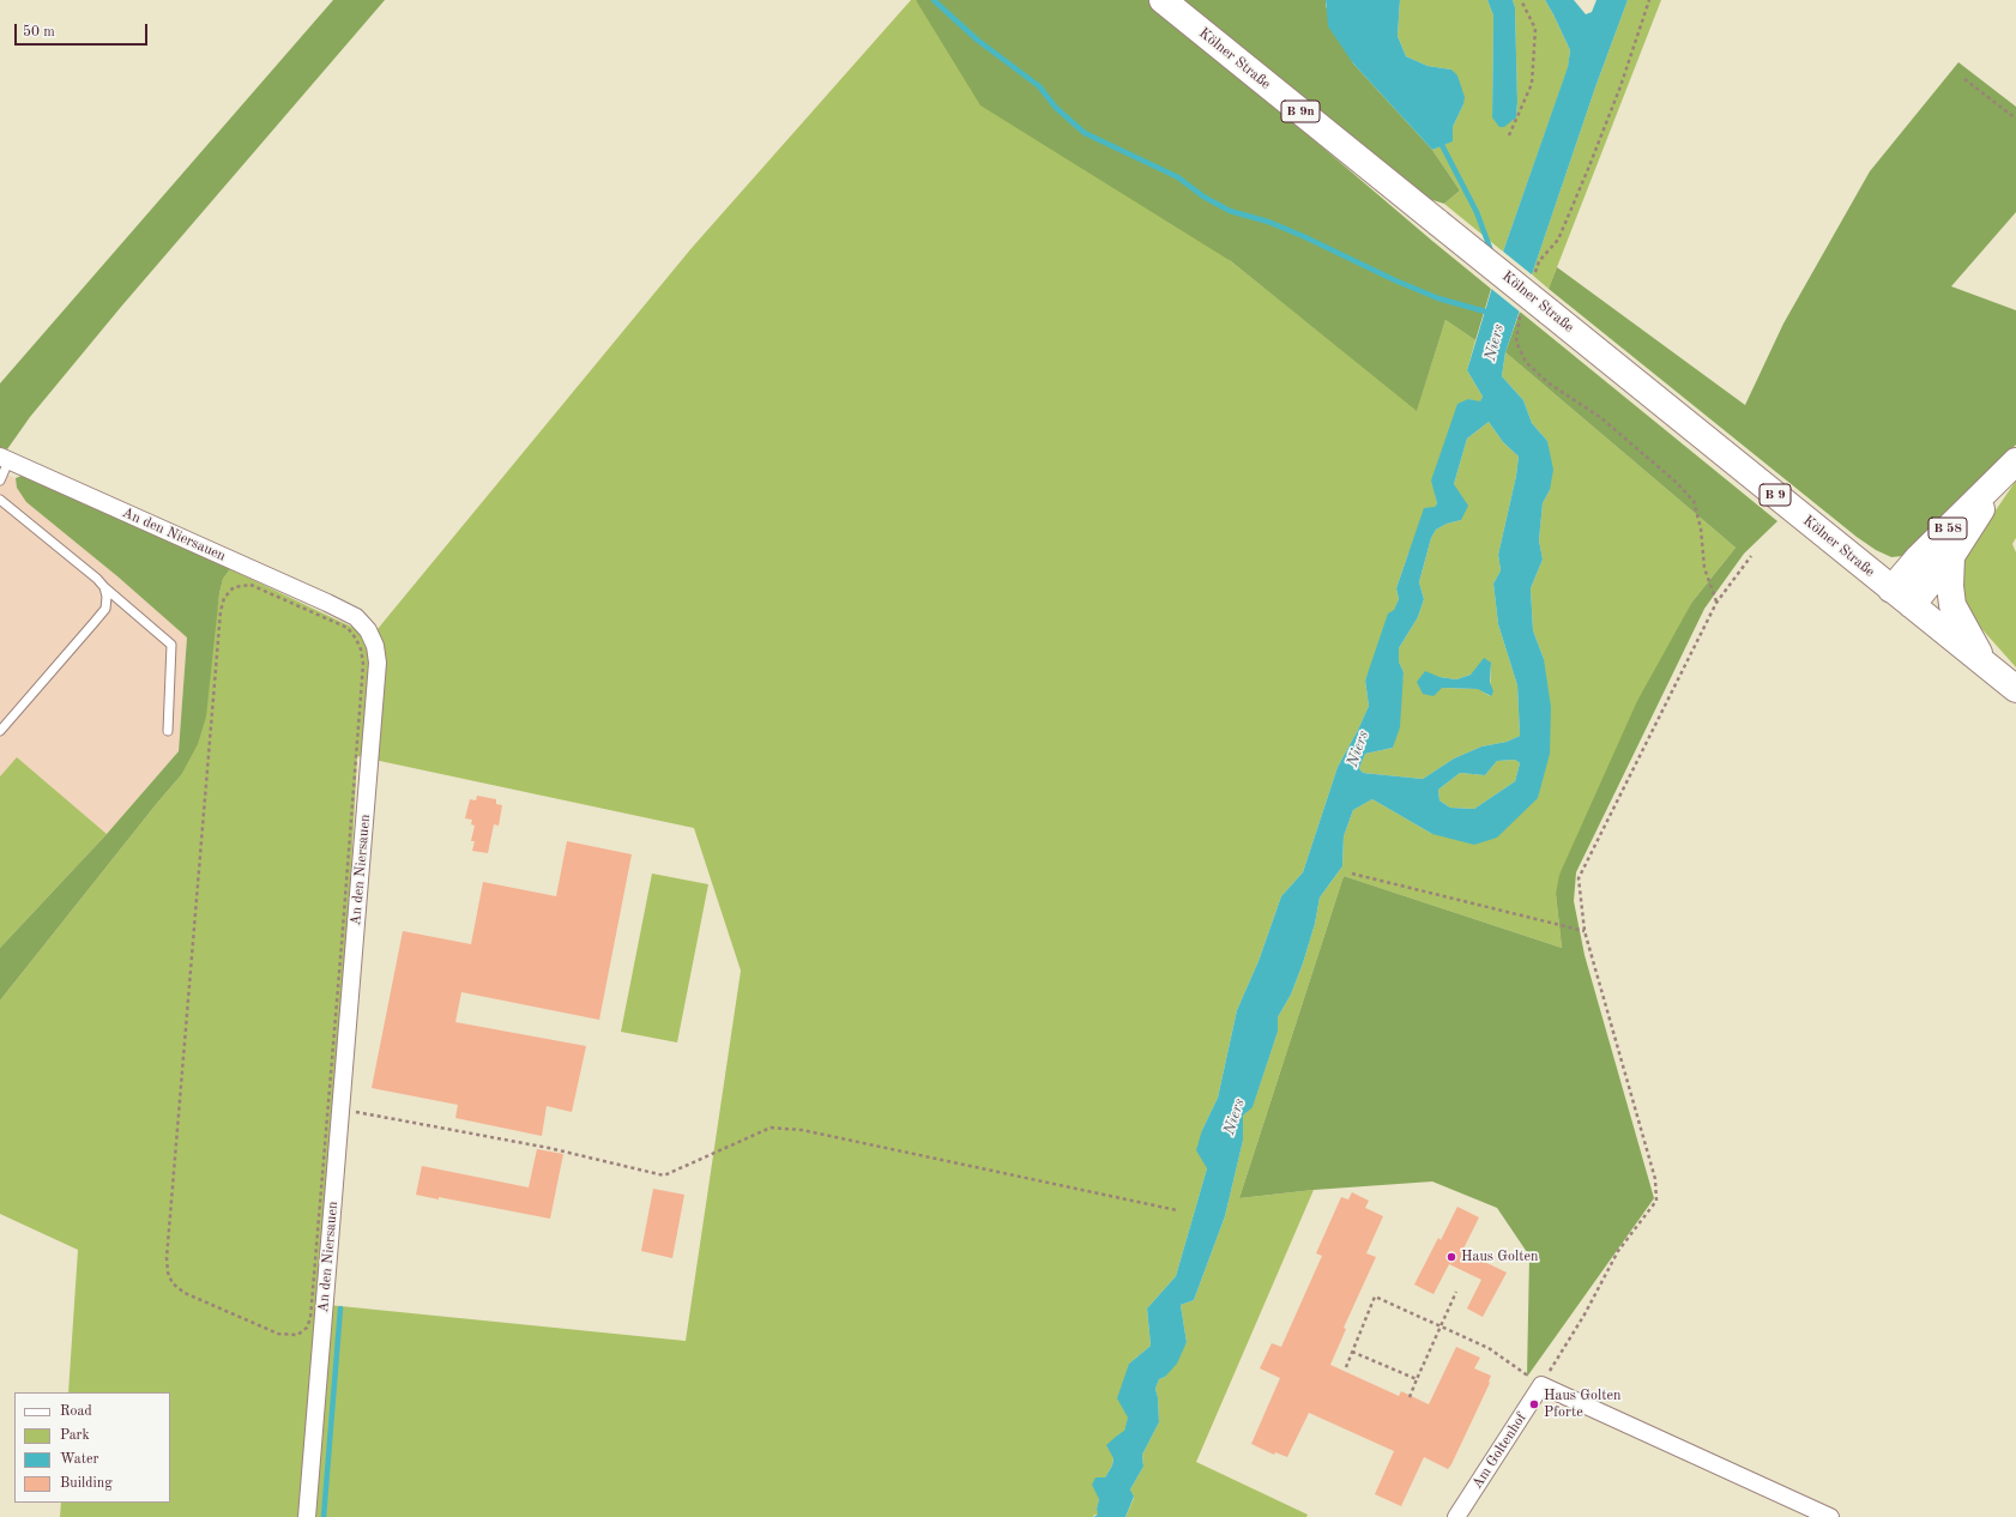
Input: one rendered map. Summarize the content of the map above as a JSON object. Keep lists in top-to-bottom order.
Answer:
{
  "streets": {
    "main road": [
      "Kölner Straße",
      "B 9n",
      "B 9",
      "B 58"
    ],
    "street": ["An den Niersauen", "Am Goltenhof"]
  },
  "crossings": [
    ["Kölner Straße", "B 9"],
    ["Kölner Straße", "B 58"],
    ["B 9", "B 58"]
  ],
  "water": ["Niers"],
  "places": ["Haus Golten", "Haus Golten Pforte"],
  "legend": [
    "Road",
    "Park",
    "Water",
    "Building"
  ],
  "scale_bar": "50 m"
}
